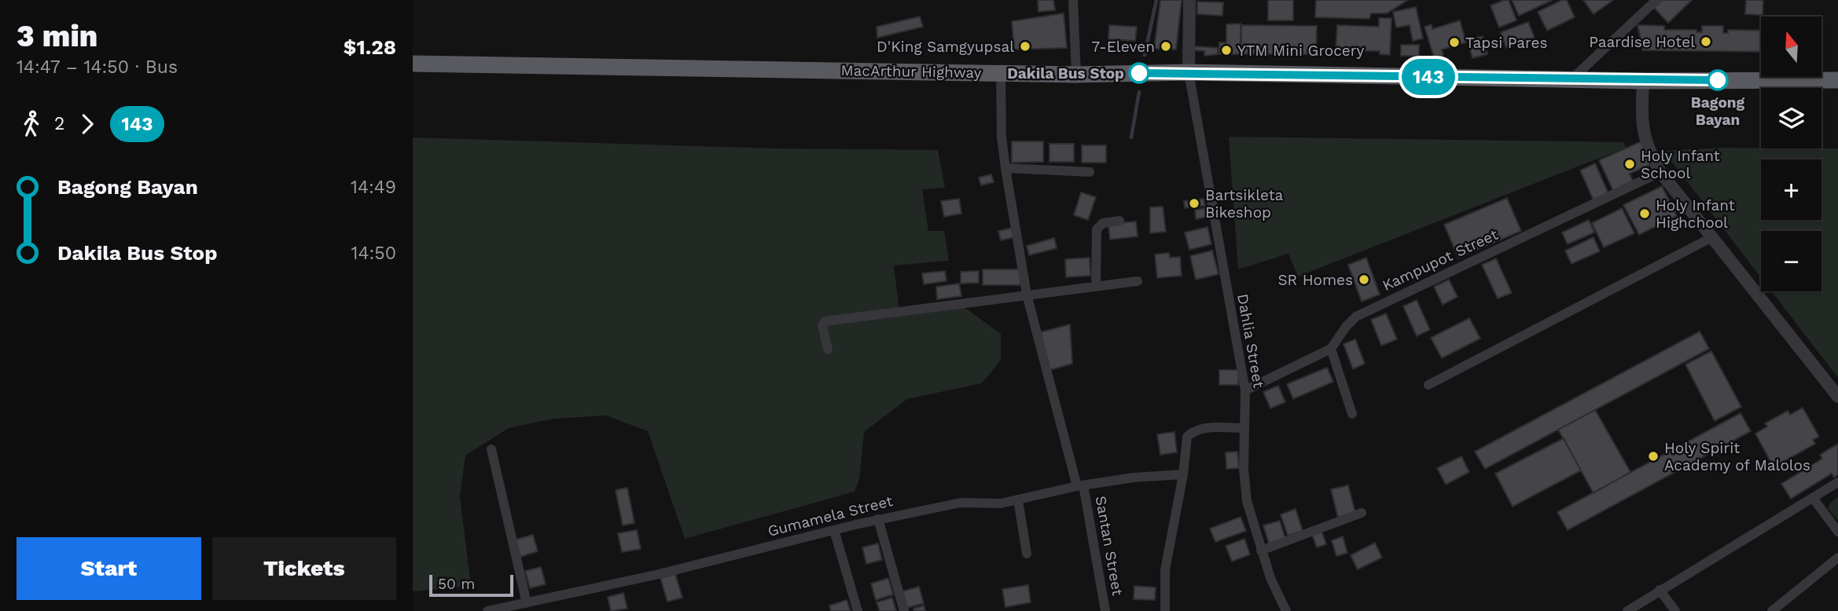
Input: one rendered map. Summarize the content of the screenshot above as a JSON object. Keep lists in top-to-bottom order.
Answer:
{
  "streets": {
    "highway": ["MacArthur Highway"],
    "street": [
      "Kampupot Street",
      "Dahlia Street",
      "Gumamela Street",
      "Santan Street"
    ]
  },
  "crossings": [
    ["MacArthur Highway", "Dahlia Street"],
    ["MacArthur Highway", "Santan Street"],
    ["Kampupot Street", "Dahlia Street"],
    ["Gumamela Street", "Santan Street"]
  ],
  "places": [
    "Paardise Hotel",
    "Tapsi Pares",
    "D'King Samgyupsal",
    "7-Eleven",
    "YTM Mini Grocery",
    "Dakila Bus Stop",
    "Bagong Bayan",
    "Holy Infant School",
    "Bartsikleta Bikeshop",
    "Holy Infant Highchool",
    "SR Homes",
    "Holy Spirit Academy of Malolos"
  ],
  "lines": ["bus line 143"],
  "scale_bar": "50 m",
  "north": "top",
  "page": {
    "heading": ["3 min", "14:47 – 14:50 · Bus", "$1.28"],
    "on_map": "143",
    "map_buttons": ["+", "−"],
    "legs": ["2", "143"],
    "list": [
      {
        "name": "Bagong Bayan",
        "value": "14:49"
      },
      {
        "name": "Dakila Bus Stop",
        "value": "14:50"
      }
    ],
    "buttons": ["Start", "Tickets"],
    "scale": "50 m"
  }
}
